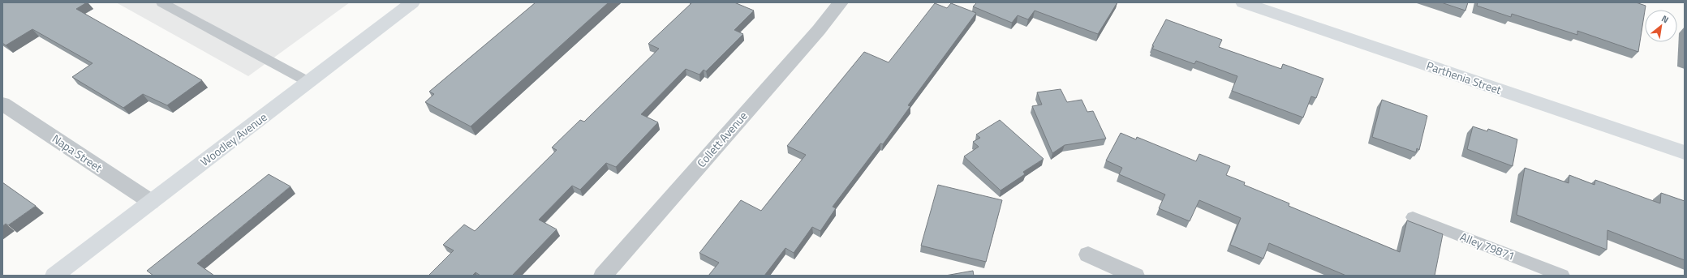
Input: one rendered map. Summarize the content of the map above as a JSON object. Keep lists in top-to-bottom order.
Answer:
{
  "streets": {
    "main road": ["Parthenia Street", "Woodley Avenue"],
    "street": ["Collett Avenue", "Napa Street"],
    "lane": ["Alley 79871"]
  },
  "crossings": [
    ["Woodley Avenue", "Napa Street"]
  ],
  "north": "top right"
}
